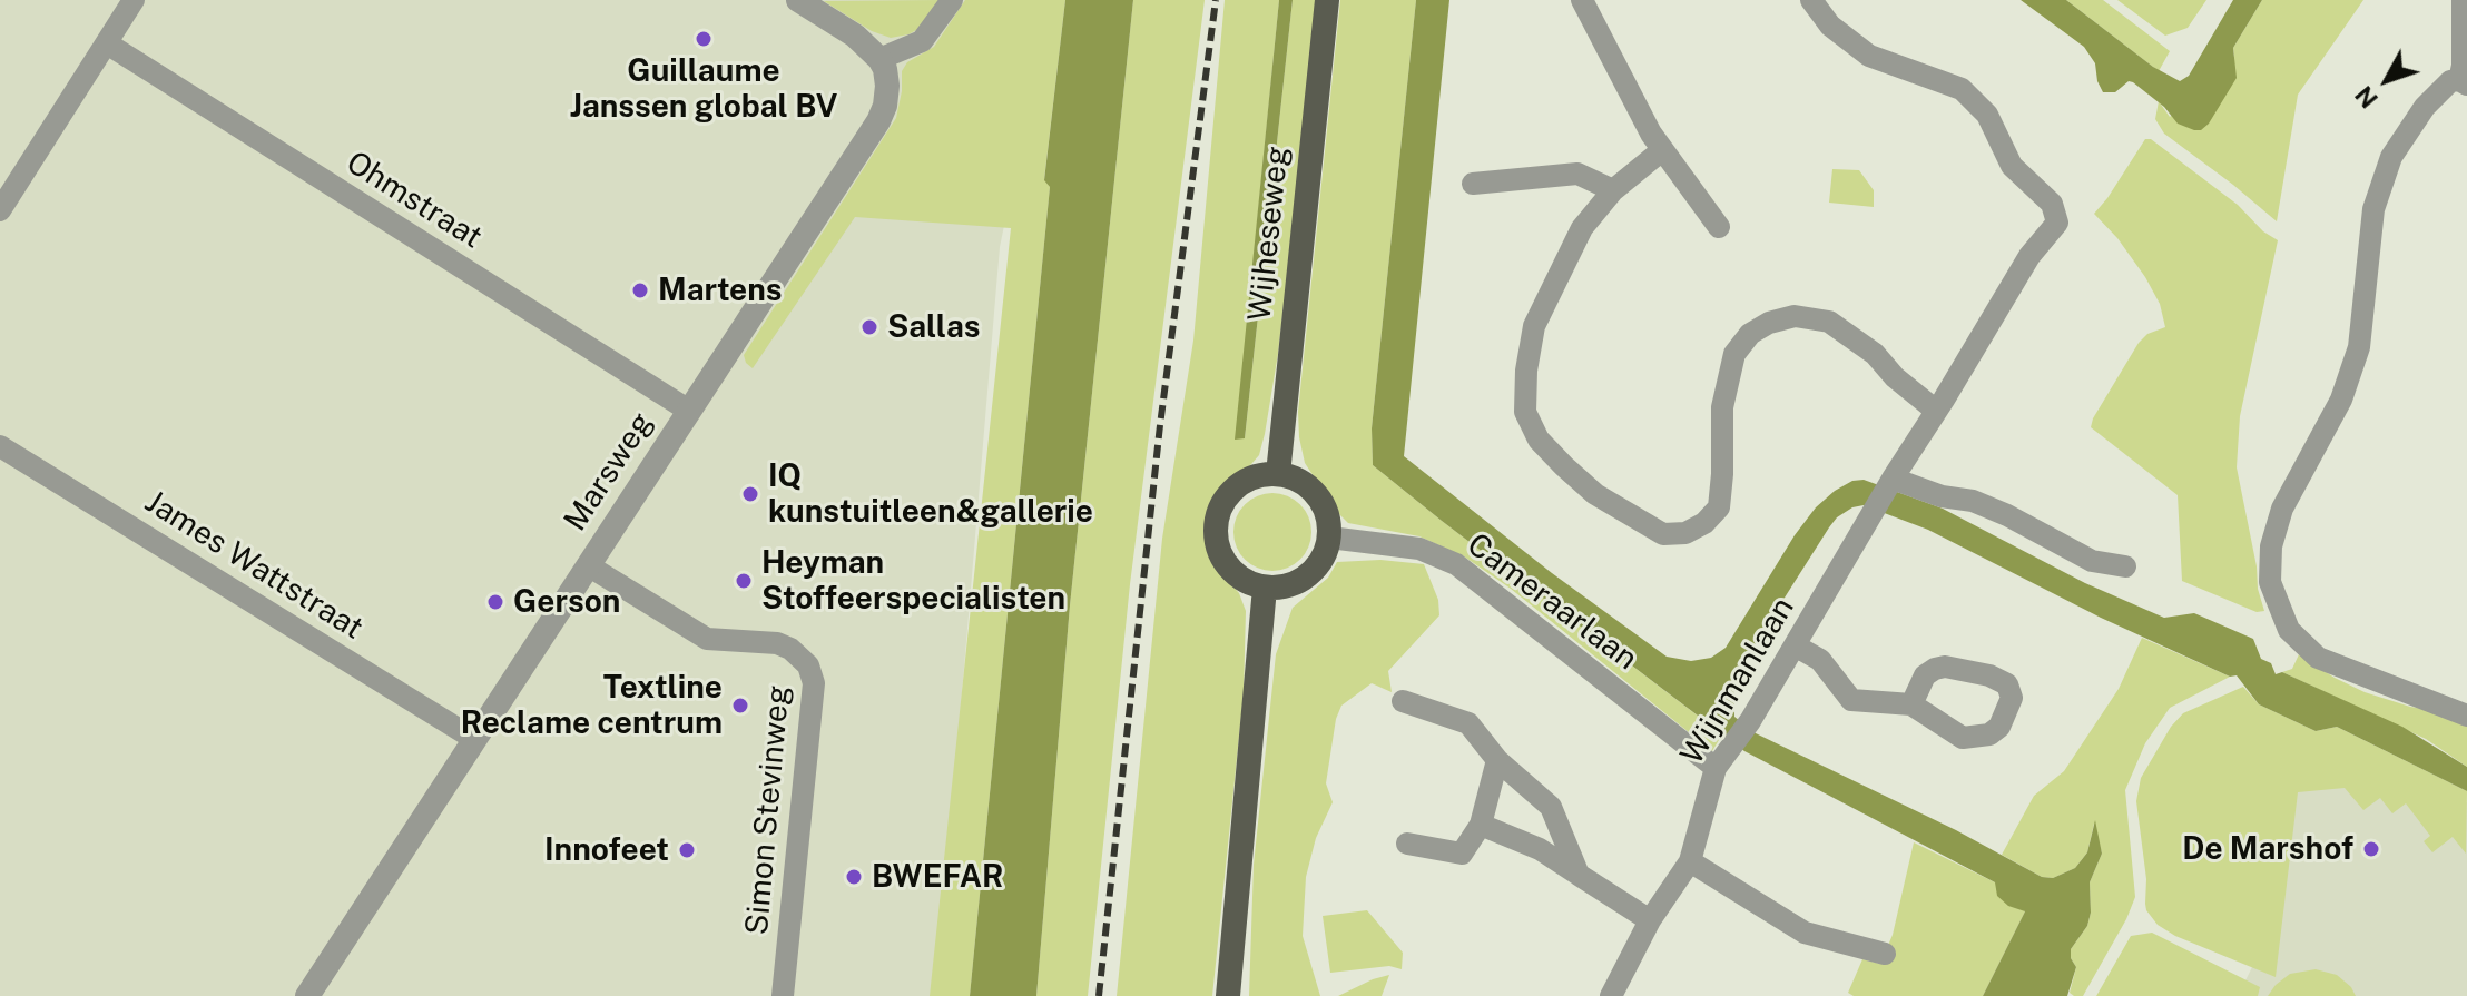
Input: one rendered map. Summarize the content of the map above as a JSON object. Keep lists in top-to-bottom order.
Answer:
{
  "streets": {
    "main road": ["Wijheseweg"],
    "street": [
      "Ohmstraat",
      "Marsweg",
      "James Wattstraat",
      "Cameraarlaan",
      "Wijnmanlaan",
      "Simon Stevinweg"
    ]
  },
  "crossings": [
    ["Ohmstraat", "Marsweg"],
    ["Wijheseweg", "Cameraarlaan"],
    ["Marsweg", "James Wattstraat"],
    ["Marsweg", "Simon Stevinweg"],
    ["Cameraarlaan", "Wijnmanlaan"]
  ],
  "places": [
    "Guillaume Janssen global BV",
    "Martens",
    "Sallas",
    "IQ kunstuitleen&gallerie",
    "Heyman Stoffeerspecialisten",
    "Gerson",
    "Textline Reclame centrum",
    "De Marshof",
    "Innofeet",
    "BWEFAR"
  ],
  "north": "bottom left"
}
